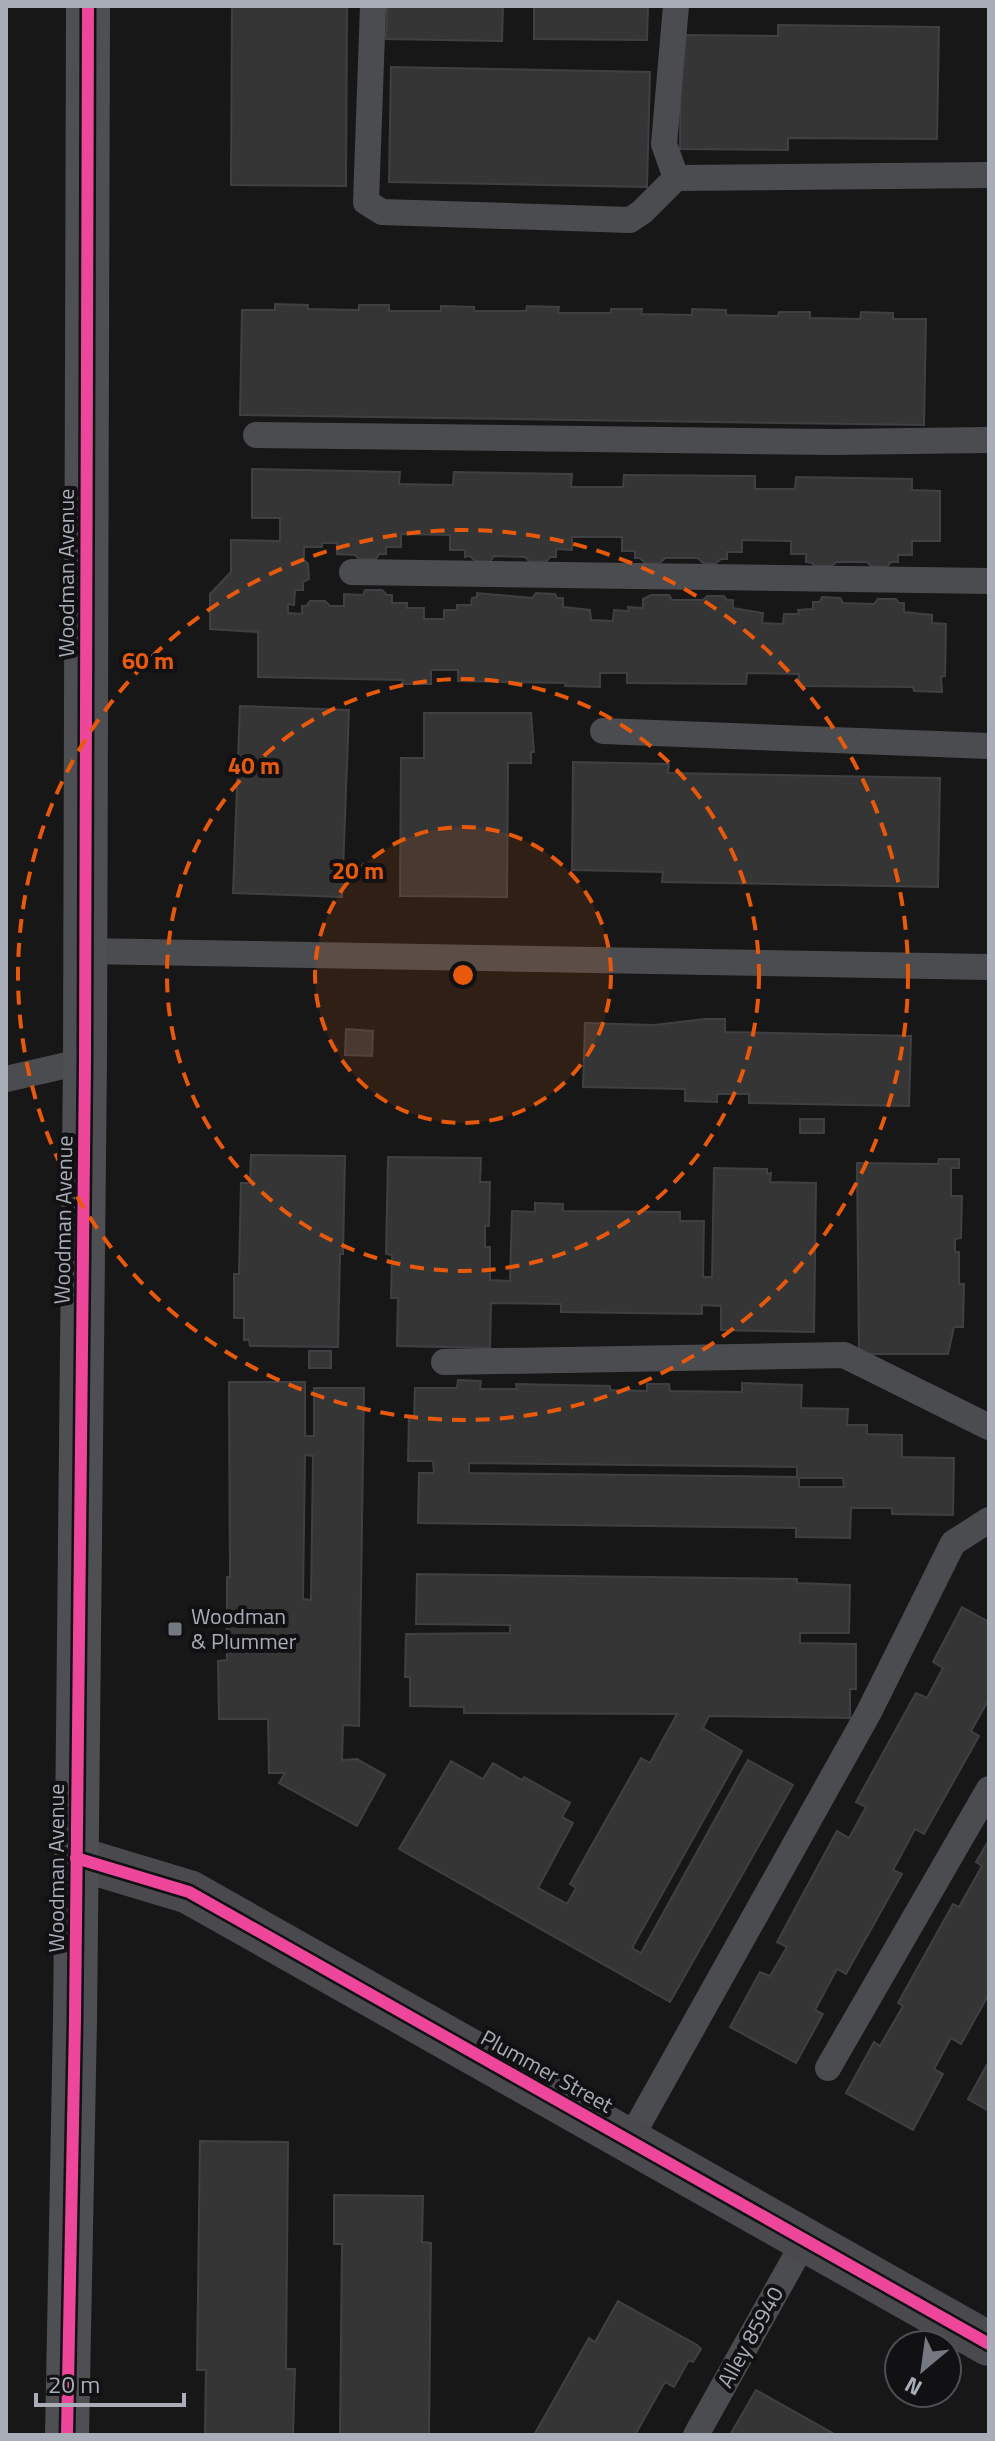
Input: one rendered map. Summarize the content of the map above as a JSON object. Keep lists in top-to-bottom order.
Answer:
{
  "streets": {
    "main road": ["Woodman Avenue", "Plummer Street"],
    "lane": ["Alley 85940"]
  },
  "crossings": [
    ["Woodman Avenue", "Plummer Street"],
    ["Plummer Street", "Alley 85940"]
  ],
  "places": {
    "transit": ["Woodman & Plummer"]
  },
  "scale_bar": "20 m",
  "north": "bottom left",
  "rings": ["60 m", "40 m", "20 m"]
}
